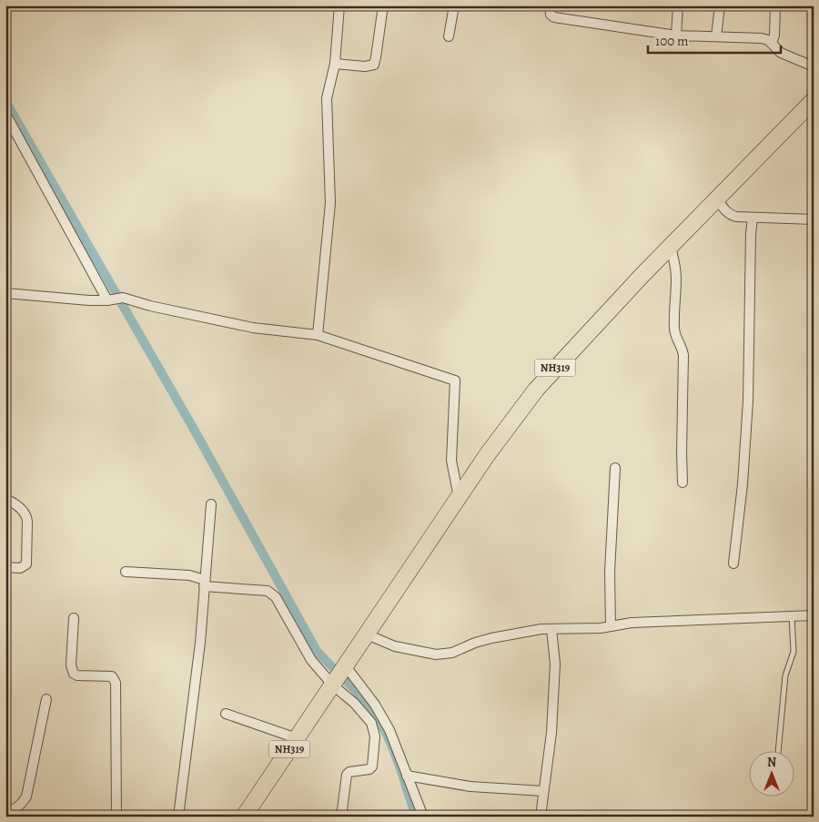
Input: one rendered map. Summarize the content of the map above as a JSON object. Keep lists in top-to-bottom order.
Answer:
{
  "streets": {
    "highway": ["NH319"]
  },
  "scale_bar": "100 m",
  "north": "top"
}
